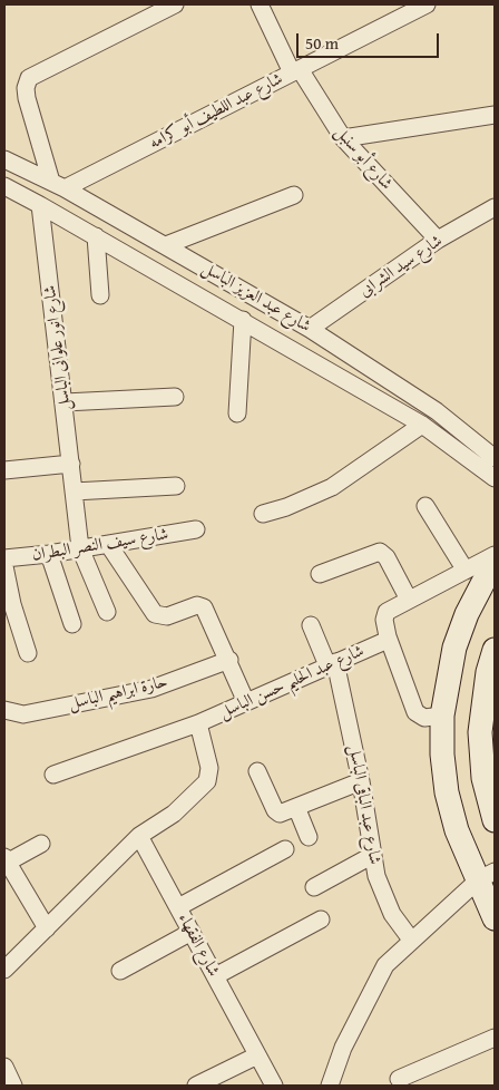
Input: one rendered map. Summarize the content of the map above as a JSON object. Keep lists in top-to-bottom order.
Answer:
{
  "streets": {
    "street": [
      "شارع عبد اللطيف أبو كرامه",
      "شارع أبو سنبل",
      "شارع سيد الشرابى",
      "شارع عبد العزيز الباسل",
      "شارع انور علوانى الباسل",
      "شارع سيف النصر البطران",
      "شارع عبد الحليم حسن الباسل",
      "حارة ابراهيم الباسل",
      "شارع عبد الباقى الباسل",
      "شارع الفقهاء"
    ]
  },
  "crossings": [
    ["شارع عبد اللطيف أبو كرامه", "شارع أبو سنبل"],
    ["شارع عبد اللطيف أبو كرامه", "شارع عبد العزيز الباسل"],
    ["شارع أبو سنبل", "شارع سيد الشرابى"],
    ["شارع سيد الشرابى", "شارع عبد العزيز الباسل"],
    ["شارع عبد العزيز الباسل", "شارع انور علوانى الباسل"],
    ["شارع انور علوانى الباسل", "شارع سيف النصر البطران"],
    ["شارع عبد الحليم حسن الباسل", "شارع عبد الباقى الباسل"]
  ],
  "scale_bar": "50 m"
}
